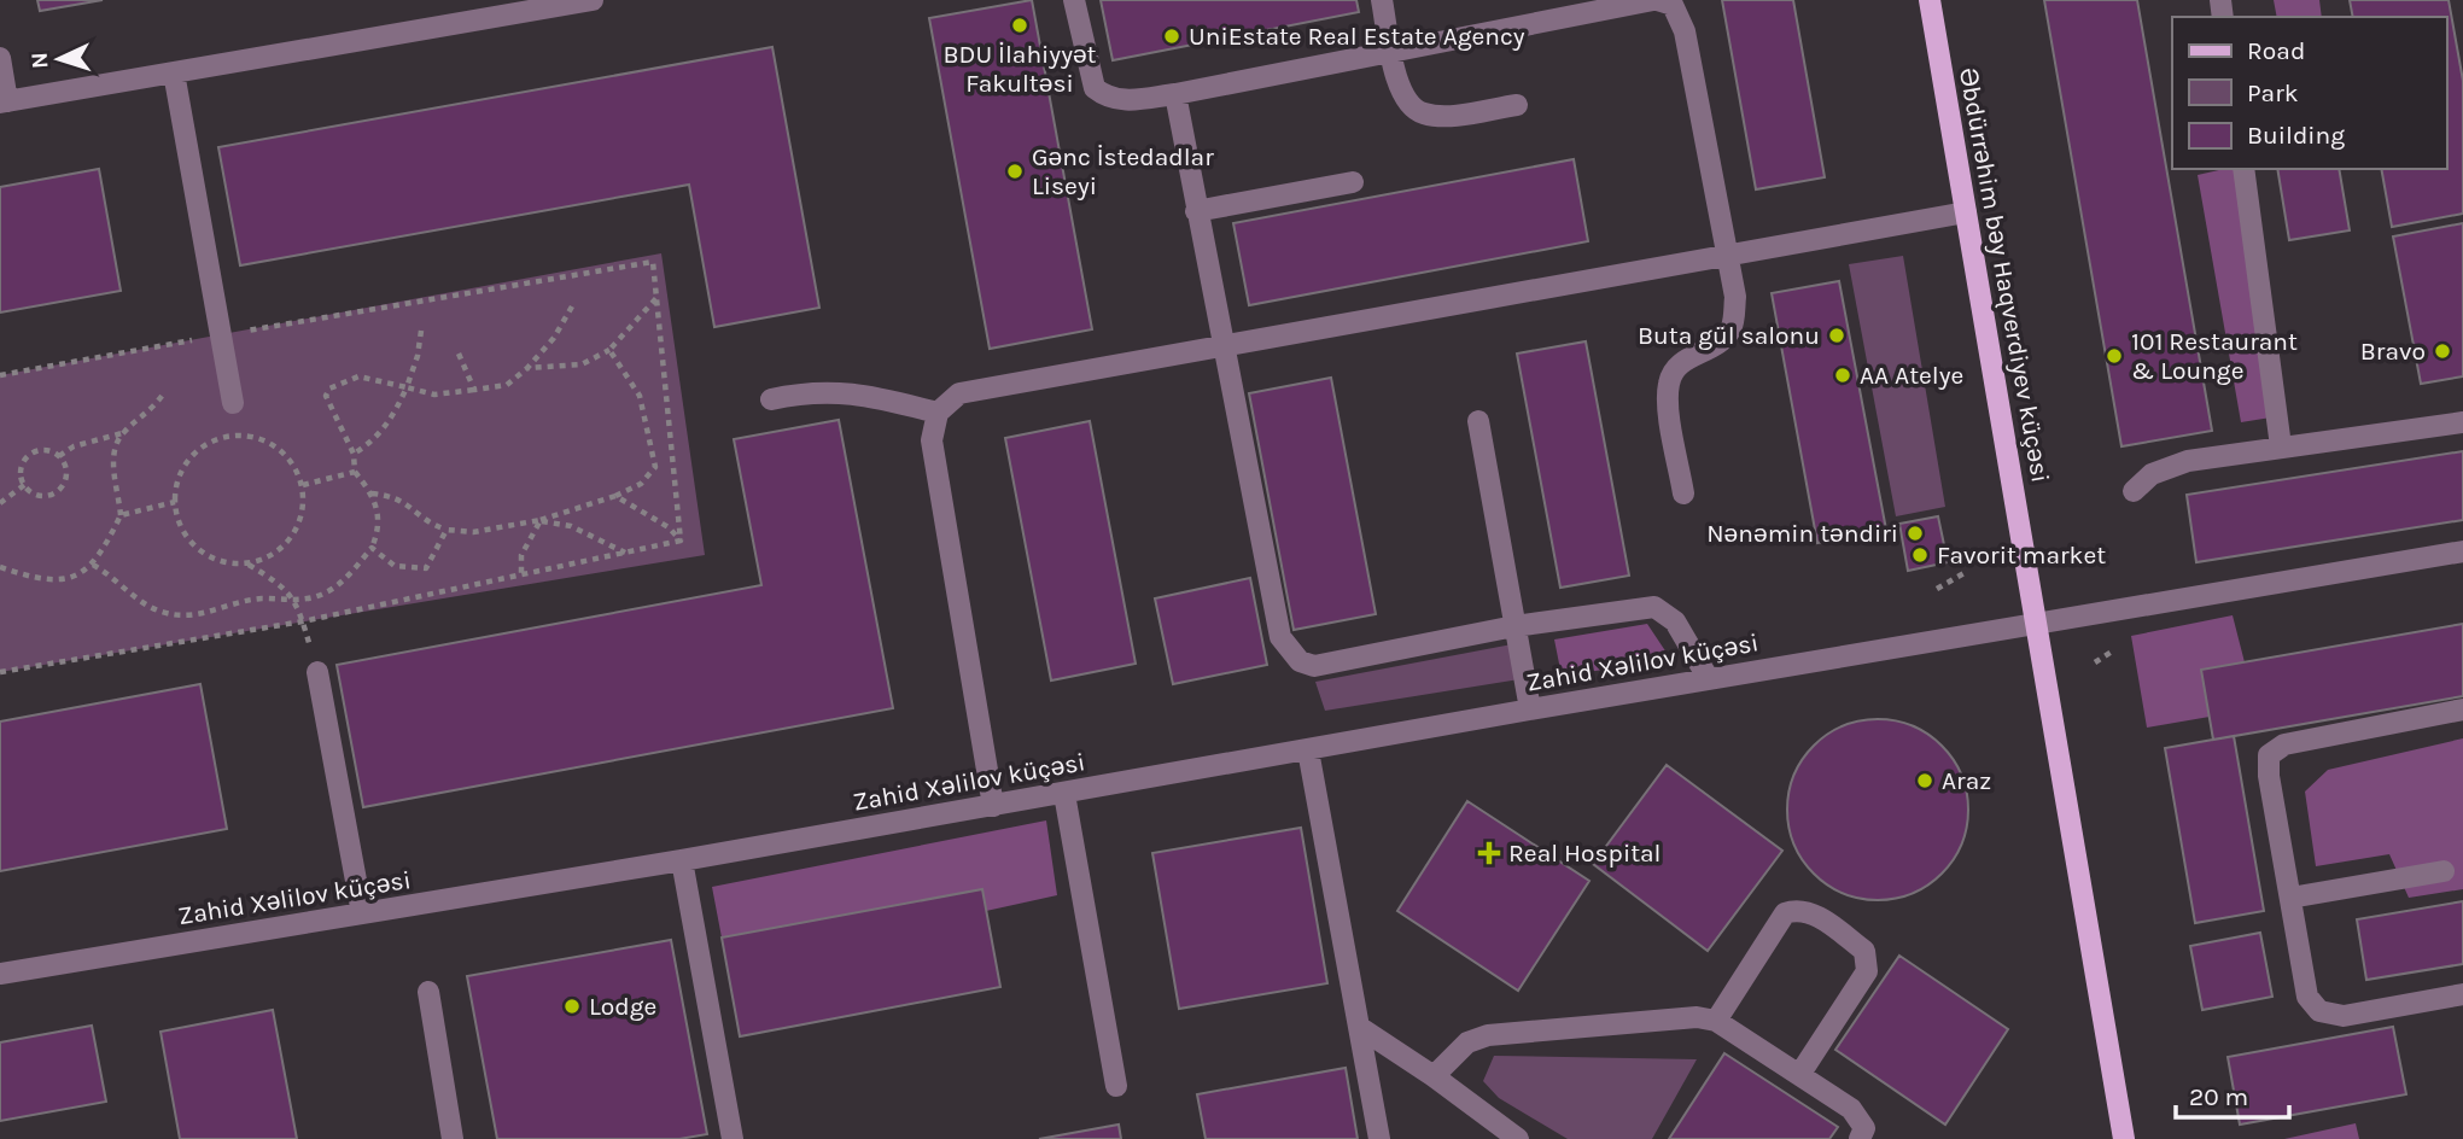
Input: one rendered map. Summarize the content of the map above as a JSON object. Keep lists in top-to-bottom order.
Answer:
{
  "streets": {
    "main road": ["Əbdürrəhim bəy Haqverdiyev küçəsi"],
    "street": ["Zahid Xəlilov küçəsi"]
  },
  "crossings": [
    ["Əbdürrəhim bəy Haqverdiyev küçəsi", "Zahid Xəlilov küçəsi"]
  ],
  "places": {
    "other": [
      "BDU İlahiyyət Fakultəsi",
      "UniEstate Real Estate Agency",
      "Gənc İstedadlar Liseyi",
      "Buta gül salonu",
      "Bravo",
      "101 Restaurant & Lounge",
      "AA Atelye",
      "Nənəmin təndiri",
      "Favorit market",
      "Araz",
      "Lodge"
    ],
    "health": ["Real Hospital"]
  },
  "legend": ["Road", "Park", "Building"],
  "scale_bar": "20 m",
  "north": "left"
}
